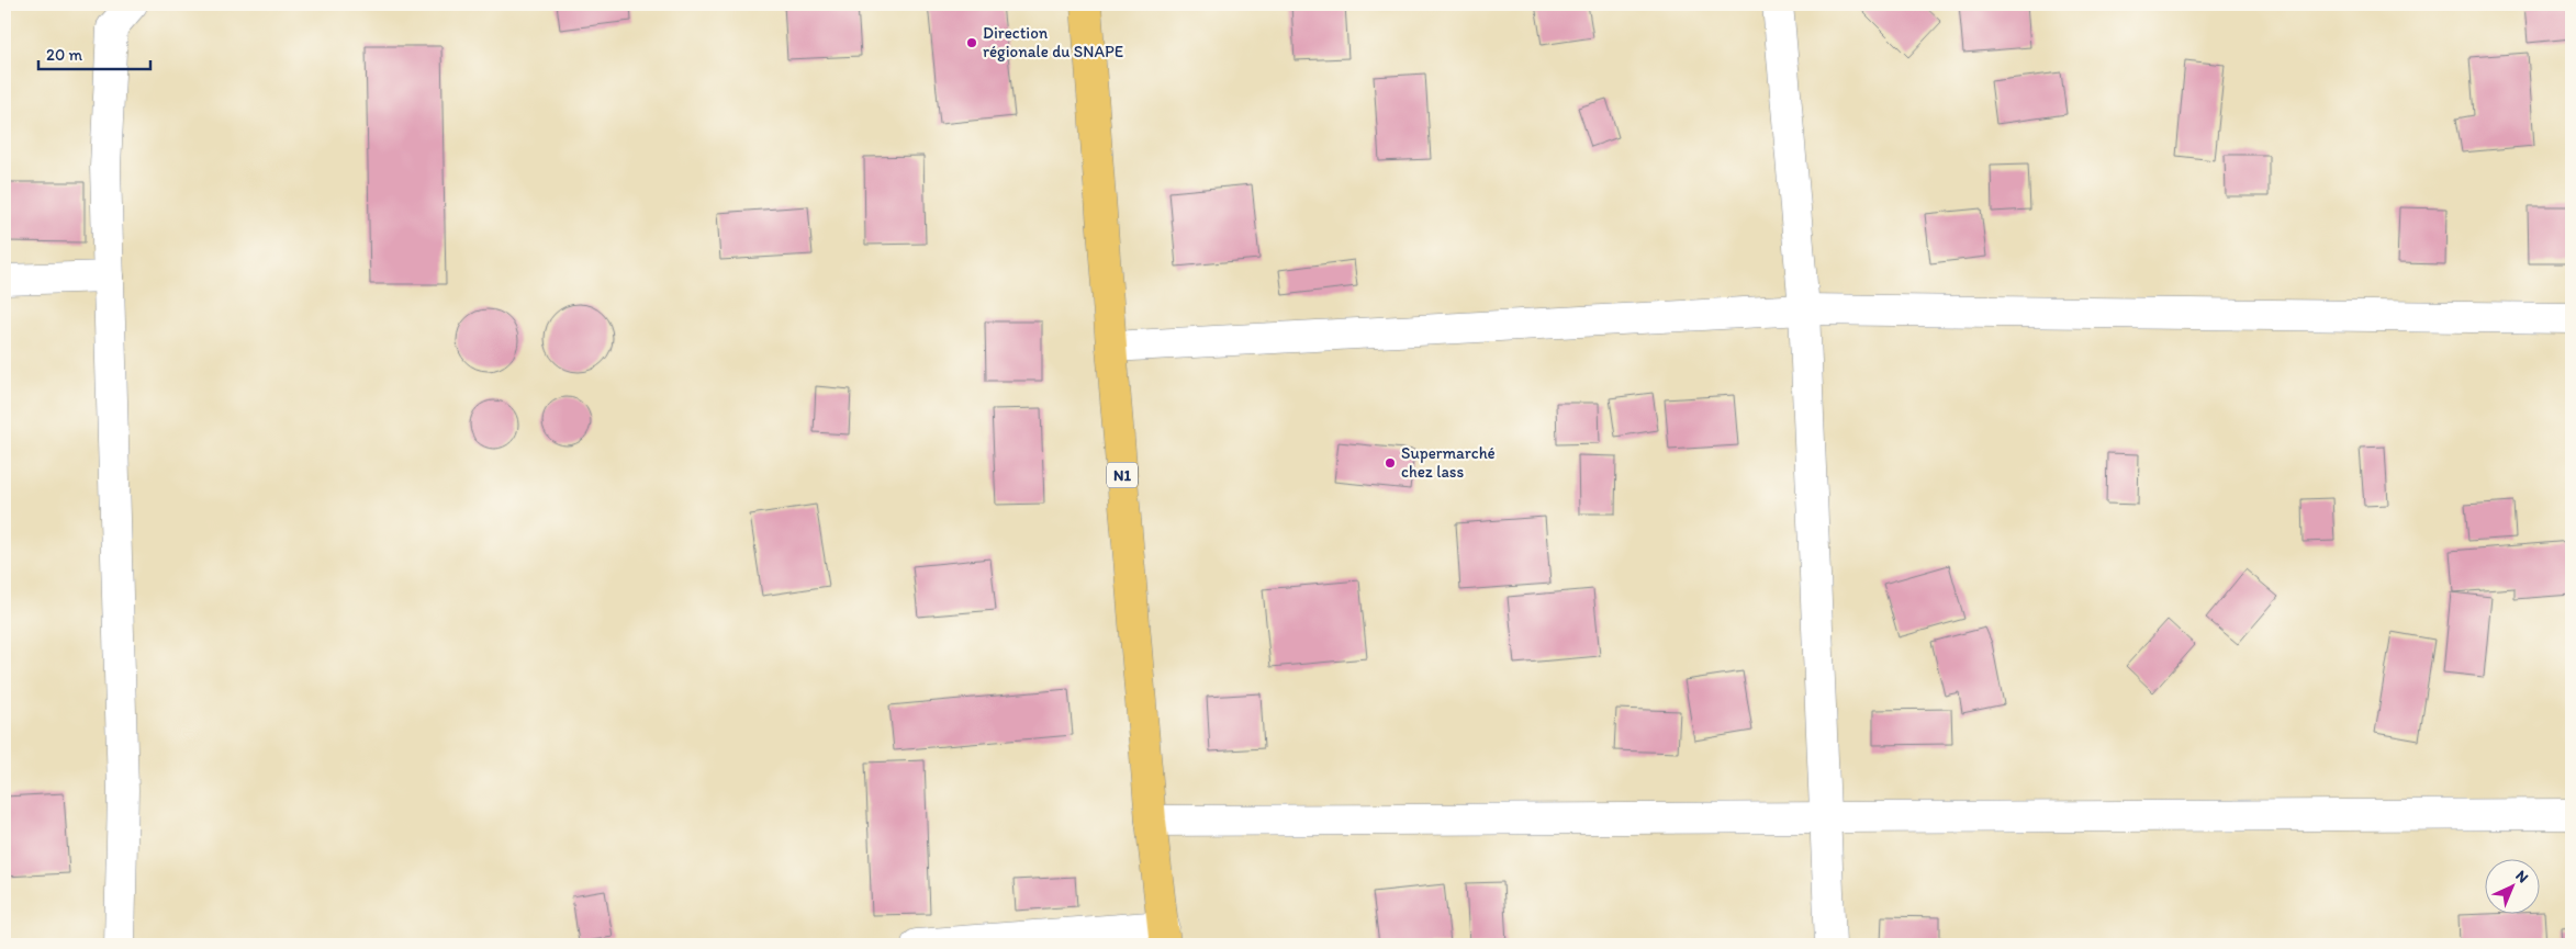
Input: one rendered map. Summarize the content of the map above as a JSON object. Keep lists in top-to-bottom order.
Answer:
{
  "streets": {
    "highway": ["N1"]
  },
  "places": ["Direction régionale du SNAPE", "Supermarché chez lass"],
  "scale_bar": "20 m",
  "north": "top right"
}
